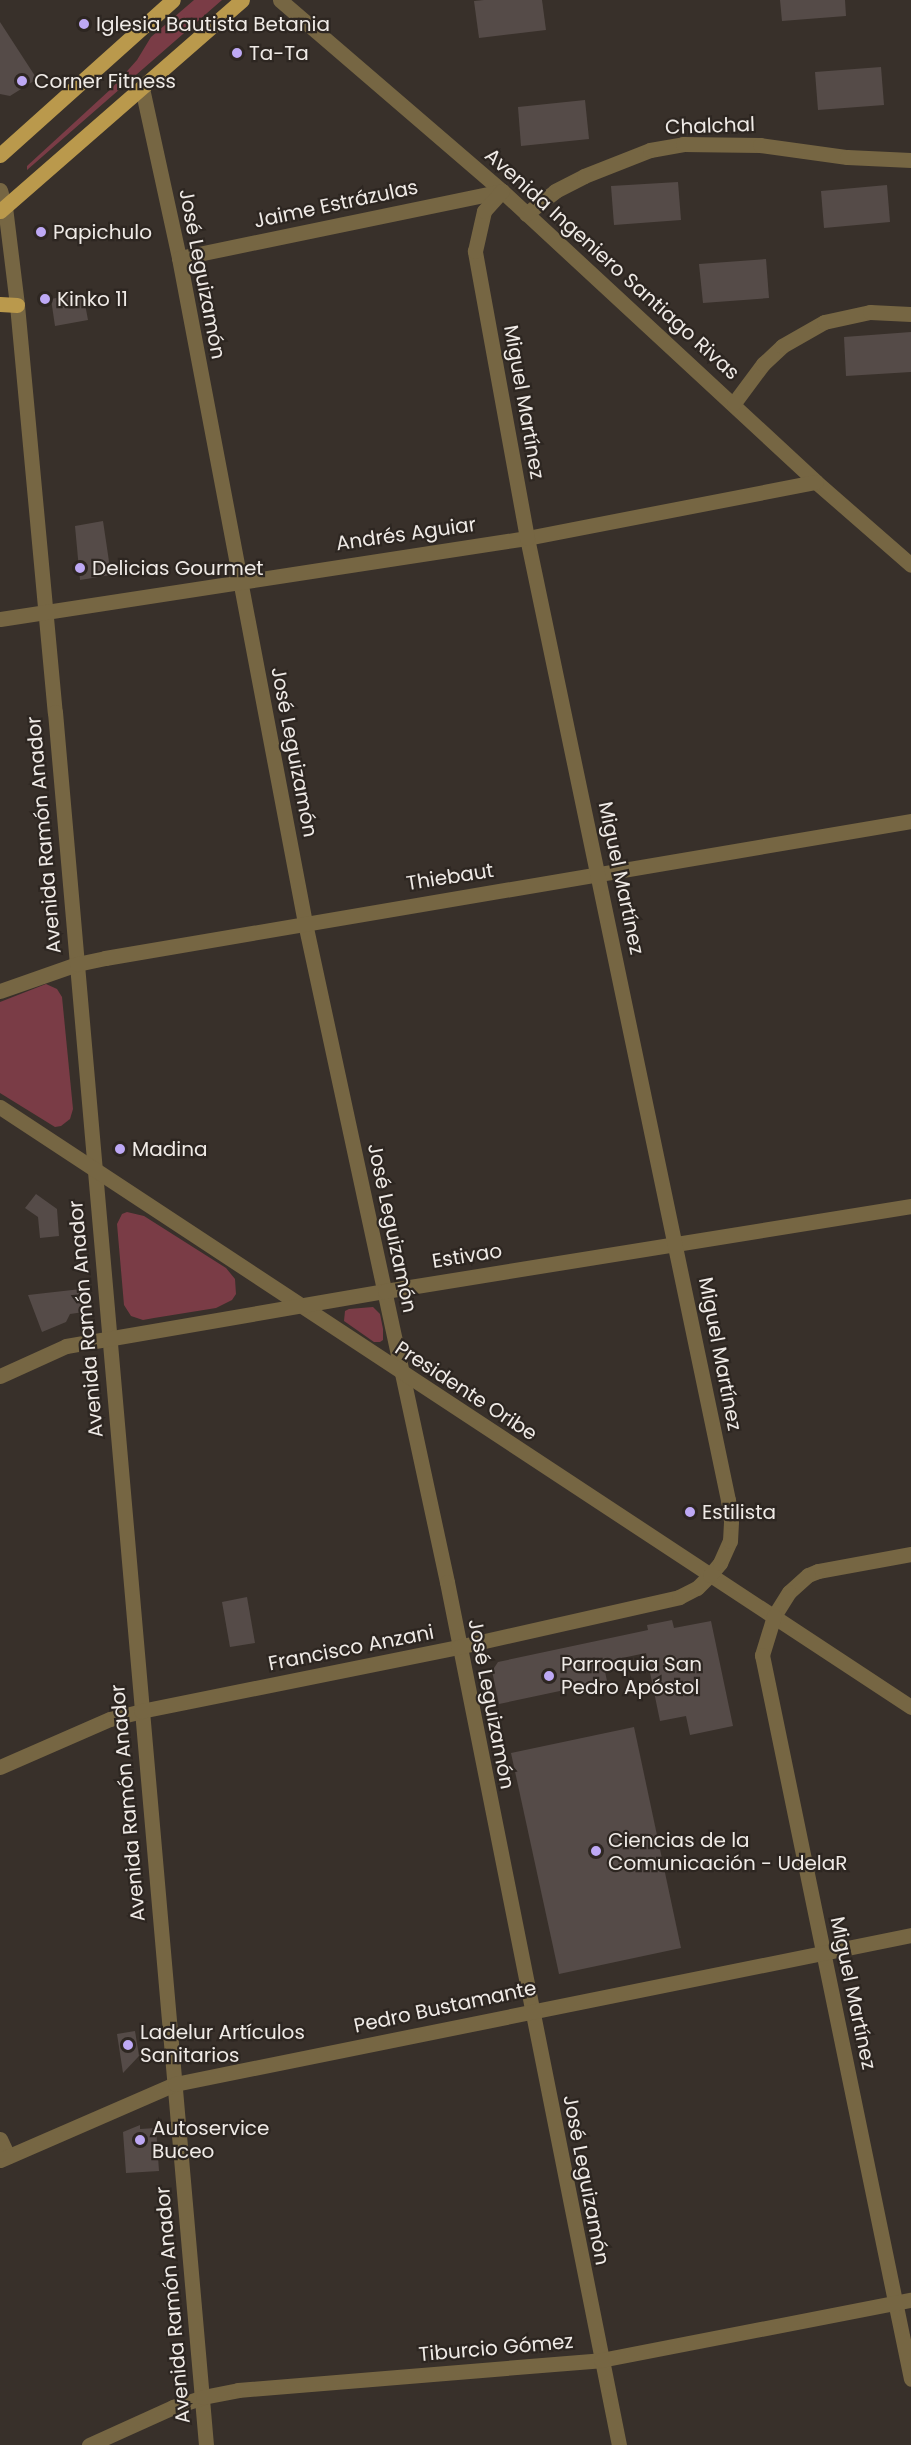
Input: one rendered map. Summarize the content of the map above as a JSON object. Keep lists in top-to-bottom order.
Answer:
{
  "streets": {
    "street": [
      "Chalchal",
      "Jaime Estrázulas",
      "Avenida Ingeniero Santiago Rivas",
      "José Leguizamón",
      "Miguel Martínez",
      "Andrés Aguiar",
      "Avenida Ramón Anador",
      "Thiebaut",
      "Estivao",
      "Presidente Oribe",
      "Francisco Anzani",
      "Pedro Bustamante",
      "Tiburcio Gómez"
    ]
  },
  "crossings": [
    ["Chalchal", "Avenida Ingeniero Santiago Rivas"],
    ["Jaime Estrázulas", "Avenida Ingeniero Santiago Rivas"],
    ["Jaime Estrázulas", "José Leguizamón"],
    ["Jaime Estrázulas", "Miguel Martínez"],
    ["Avenida Ingeniero Santiago Rivas", "Miguel Martínez"],
    ["Avenida Ingeniero Santiago Rivas", "Andrés Aguiar"],
    ["José Leguizamón", "Andrés Aguiar"],
    ["José Leguizamón", "Thiebaut"],
    ["José Leguizamón", "Estivao"],
    ["José Leguizamón", "Presidente Oribe"],
    ["José Leguizamón", "Francisco Anzani"],
    ["José Leguizamón", "Pedro Bustamante"],
    ["José Leguizamón", "Tiburcio Gómez"],
    ["Miguel Martínez", "Andrés Aguiar"],
    ["Miguel Martínez", "Thiebaut"],
    ["Miguel Martínez", "Estivao"],
    ["Miguel Martínez", "Presidente Oribe"],
    ["Miguel Martínez", "Francisco Anzani"],
    ["Miguel Martínez", "Pedro Bustamante"],
    ["Miguel Martínez", "Tiburcio Gómez"],
    ["Andrés Aguiar", "Avenida Ramón Anador"],
    ["Avenida Ramón Anador", "Thiebaut"],
    ["Avenida Ramón Anador", "Estivao"],
    ["Avenida Ramón Anador", "Presidente Oribe"],
    ["Avenida Ramón Anador", "Francisco Anzani"],
    ["Avenida Ramón Anador", "Pedro Bustamante"],
    ["Avenida Ramón Anador", "Tiburcio Gómez"],
    ["Estivao", "Presidente Oribe"],
    ["Presidente Oribe", "Francisco Anzani"]
  ],
  "places": [
    "Iglesia Bautista Betania",
    "Ta-Ta",
    "Corner Fitness",
    "Papichulo",
    "Kinko 11",
    "Delicias Gourmet",
    "Madina",
    "Estilista",
    "Parroquia San Pedro Apóstol",
    "Ciencias de la Comunicación - UdelaR",
    "Ladelur Artículos Sanitarios",
    "Autoservice Buceo"
  ]
}
